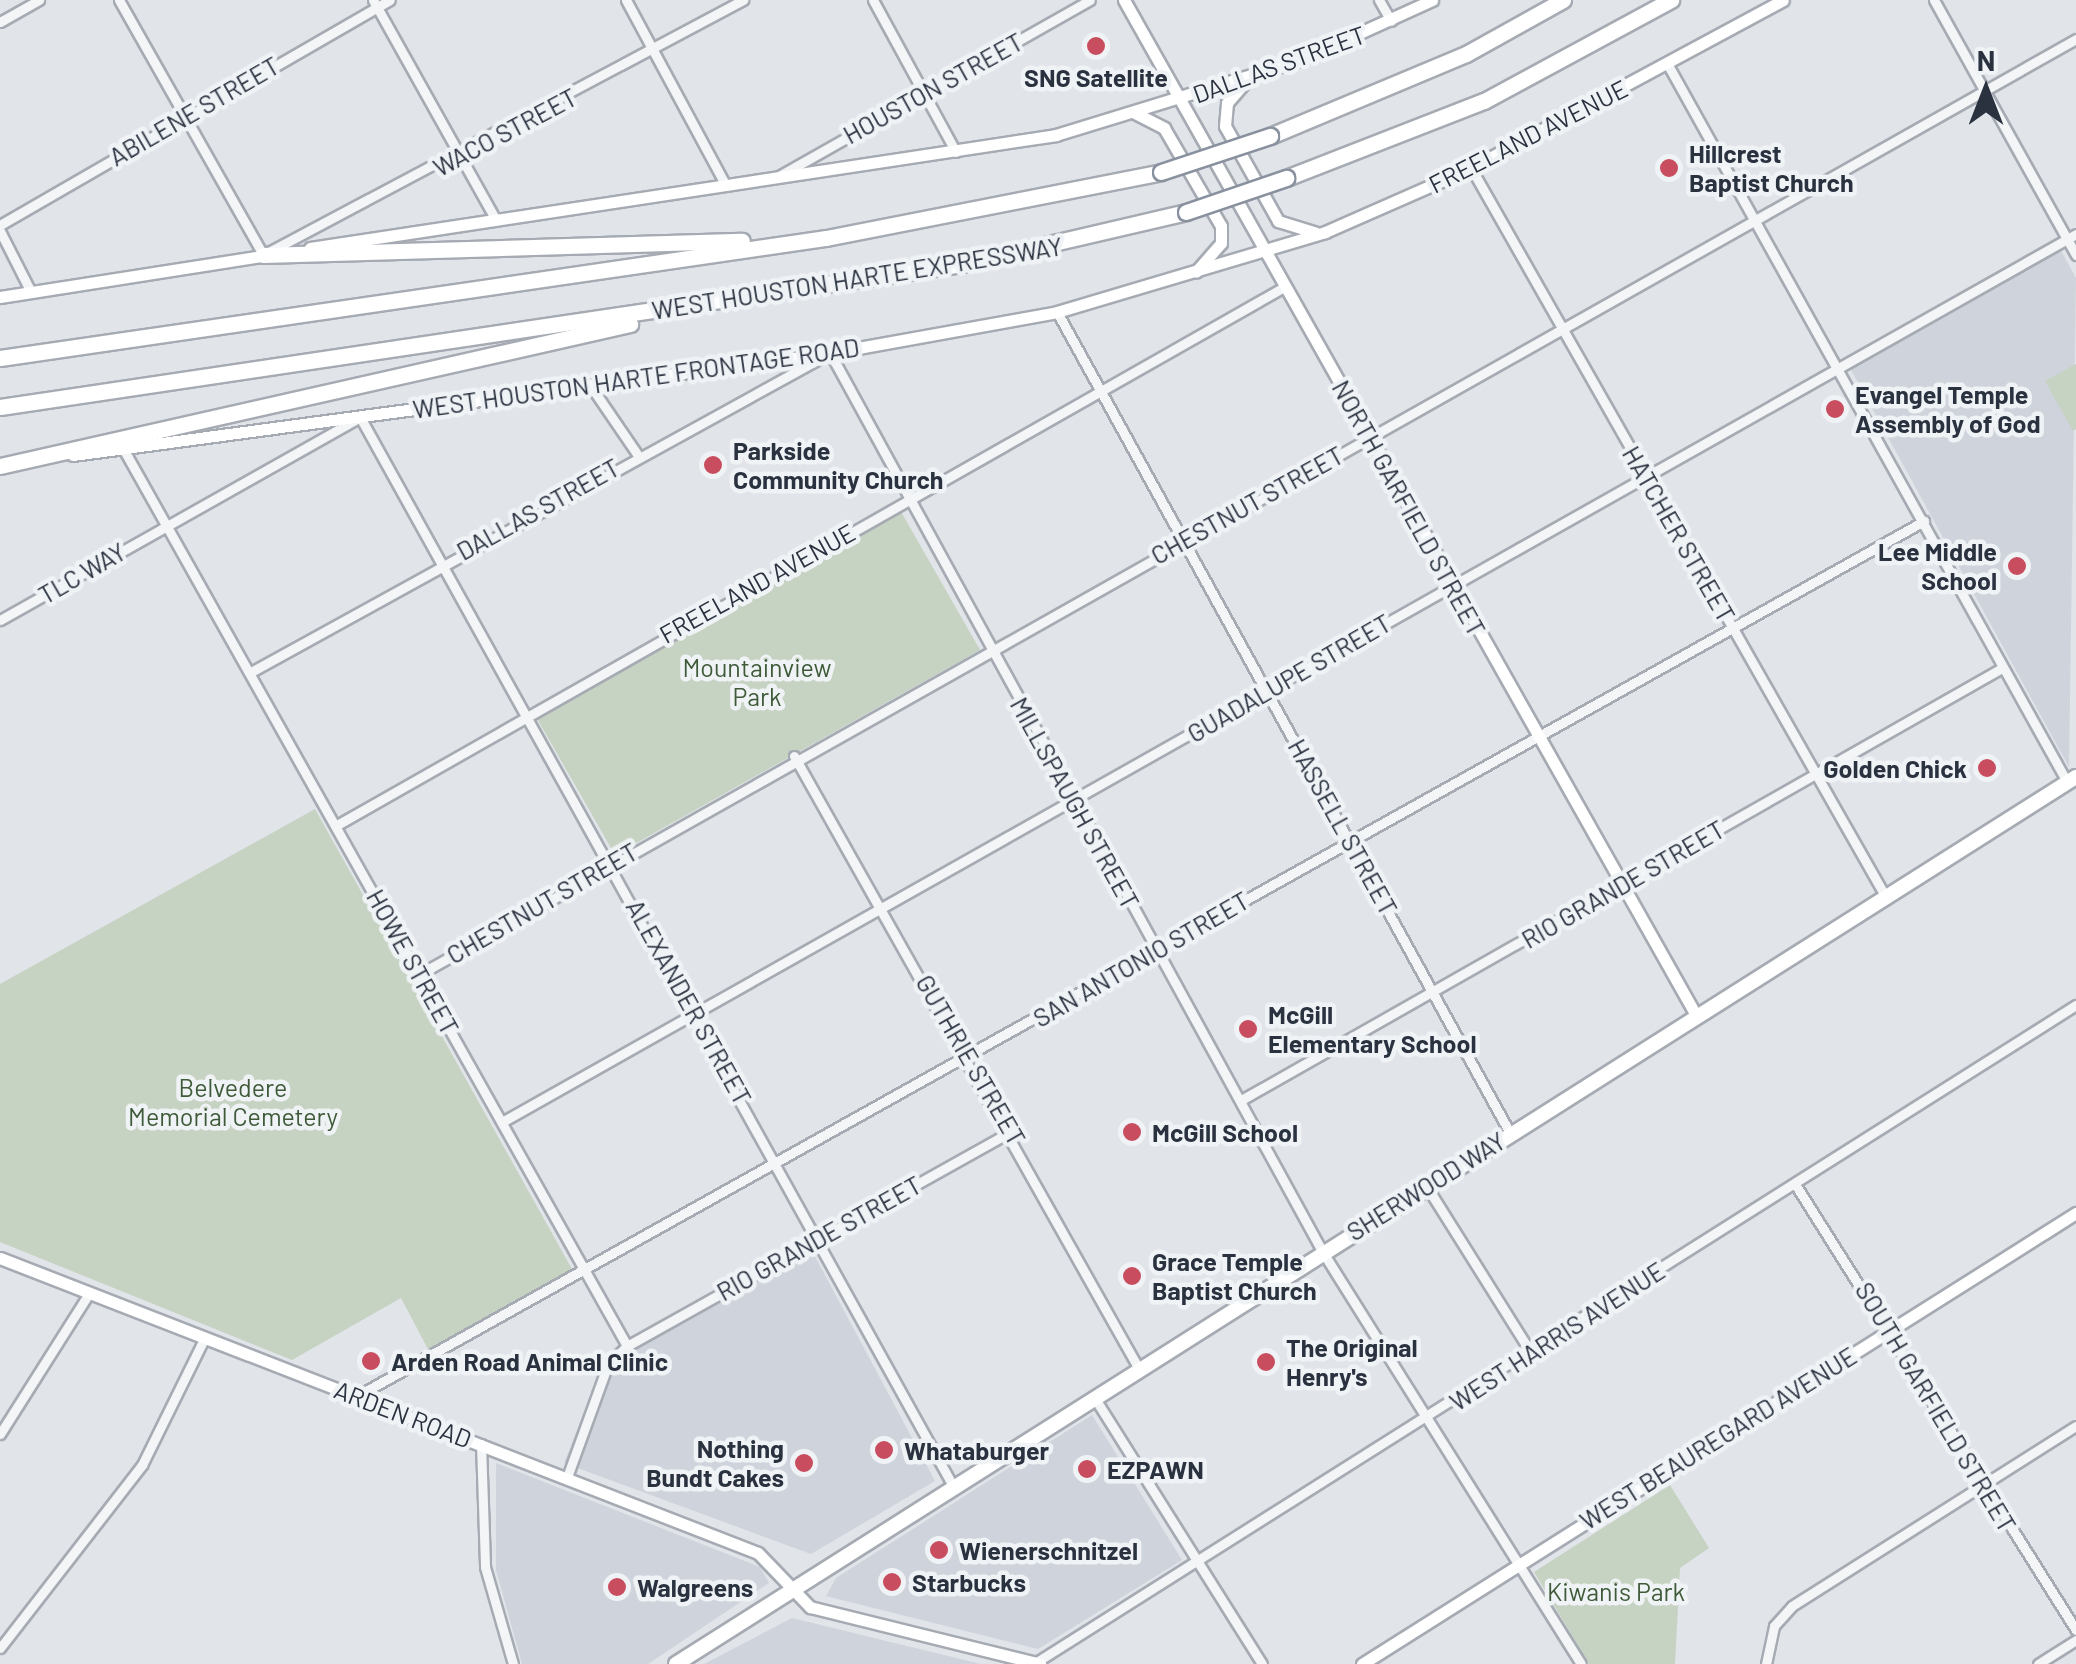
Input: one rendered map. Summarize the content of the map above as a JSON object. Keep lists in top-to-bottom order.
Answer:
{
  "streets": {
    "highway": ["WEST HOUSTON HARTE EXPRESSWAY"],
    "main road": [
      "DALLAS STREET",
      "FREELAND AVENUE",
      "WEST HOUSTON HARTE FRONTAGE ROAD",
      "NORTH GARFIELD STREET",
      "SHERWOOD WAY",
      "ARDEN ROAD",
      "WEST BEAUREGARD AVENUE"
    ],
    "street": [
      "HOUSTON STREET",
      "ABILENE STREET",
      "WACO STREET",
      "CHESTNUT STREET",
      "HATCHER STREET",
      "TLC WAY",
      "GUADALUPE STREET",
      "MILLSPAUGH STREET",
      "HASSELL STREET",
      "RIO GRANDE STREET",
      "SAN ANTONIO STREET",
      "HOWE STREET",
      "ALEXANDER STREET",
      "GUTHRIE STREET",
      "WEST HARRIS AVENUE",
      "SOUTH GARFIELD STREET"
    ]
  },
  "crossings": [
    ["DALLAS STREET", "WEST HOUSTON HARTE FRONTAGE ROAD"],
    ["DALLAS STREET", "NORTH GARFIELD STREET"],
    ["DALLAS STREET", "MILLSPAUGH STREET"],
    ["DALLAS STREET", "HOWE STREET"],
    ["DALLAS STREET", "ALEXANDER STREET"],
    ["FREELAND AVENUE", "WEST HOUSTON HARTE FRONTAGE ROAD"],
    ["FREELAND AVENUE", "NORTH GARFIELD STREET"],
    ["FREELAND AVENUE", "HATCHER STREET"],
    ["FREELAND AVENUE", "MILLSPAUGH STREET"],
    ["FREELAND AVENUE", "HASSELL STREET"],
    ["FREELAND AVENUE", "HOWE STREET"],
    ["FREELAND AVENUE", "ALEXANDER STREET"],
    ["WEST HOUSTON HARTE FRONTAGE ROAD", "NORTH GARFIELD STREET"],
    ["WEST HOUSTON HARTE FRONTAGE ROAD", "MILLSPAUGH STREET"],
    ["WEST HOUSTON HARTE FRONTAGE ROAD", "HASSELL STREET"],
    ["WEST HOUSTON HARTE FRONTAGE ROAD", "HOWE STREET"],
    ["WEST HOUSTON HARTE FRONTAGE ROAD", "ALEXANDER STREET"],
    ["CHESTNUT STREET", "NORTH GARFIELD STREET"],
    ["CHESTNUT STREET", "HATCHER STREET"],
    ["CHESTNUT STREET", "MILLSPAUGH STREET"],
    ["CHESTNUT STREET", "HASSELL STREET"],
    ["CHESTNUT STREET", "HOWE STREET"],
    ["CHESTNUT STREET", "ALEXANDER STREET"],
    ["CHESTNUT STREET", "GUTHRIE STREET"],
    ["NORTH GARFIELD STREET", "GUADALUPE STREET"],
    ["NORTH GARFIELD STREET", "RIO GRANDE STREET"],
    ["NORTH GARFIELD STREET", "SAN ANTONIO STREET"],
    ["NORTH GARFIELD STREET", "SHERWOOD WAY"],
    ["HATCHER STREET", "GUADALUPE STREET"],
    ["HATCHER STREET", "RIO GRANDE STREET"],
    ["HATCHER STREET", "SAN ANTONIO STREET"],
    ["HATCHER STREET", "SHERWOOD WAY"],
    ["TLC WAY", "HOWE STREET"],
    ["GUADALUPE STREET", "MILLSPAUGH STREET"],
    ["GUADALUPE STREET", "HASSELL STREET"],
    ["GUADALUPE STREET", "HOWE STREET"],
    ["GUADALUPE STREET", "ALEXANDER STREET"],
    ["GUADALUPE STREET", "GUTHRIE STREET"],
    ["MILLSPAUGH STREET", "RIO GRANDE STREET"],
    ["MILLSPAUGH STREET", "SAN ANTONIO STREET"],
    ["MILLSPAUGH STREET", "SHERWOOD WAY"],
    ["MILLSPAUGH STREET", "WEST HARRIS AVENUE"],
    ["MILLSPAUGH STREET", "WEST BEAUREGARD AVENUE"],
    ["HASSELL STREET", "RIO GRANDE STREET"],
    ["HASSELL STREET", "SAN ANTONIO STREET"],
    ["HASSELL STREET", "SHERWOOD WAY"],
    ["RIO GRANDE STREET", "HOWE STREET"],
    ["RIO GRANDE STREET", "ALEXANDER STREET"],
    ["RIO GRANDE STREET", "GUTHRIE STREET"],
    ["SAN ANTONIO STREET", "HOWE STREET"],
    ["SAN ANTONIO STREET", "ALEXANDER STREET"],
    ["SAN ANTONIO STREET", "GUTHRIE STREET"],
    ["SAN ANTONIO STREET", "ARDEN ROAD"],
    ["ALEXANDER STREET", "SHERWOOD WAY"],
    ["GUTHRIE STREET", "SHERWOOD WAY"],
    ["SHERWOOD WAY", "ARDEN ROAD"],
    ["WEST HARRIS AVENUE", "SOUTH GARFIELD STREET"],
    ["WEST HARRIS AVENUE", "ARDEN ROAD"],
    ["SOUTH GARFIELD STREET", "WEST BEAUREGARD AVENUE"]
  ],
  "parks": ["Mountainview Park", "Belvedere Memorial Cemetery", "Kiwanis Park"],
  "places": [
    "SNG Satellite",
    "Hillcrest Baptist Church",
    "Evangel Temple Assembly of God",
    "Parkside Community Church",
    "Lee Middle School",
    "Golden Chick",
    "McGill Elementary School",
    "McGill School",
    "Grace Temple Baptist Church",
    "Arden Road Animal Clinic",
    "The Original Henry's",
    "Whataburger",
    "Nothing Bundt Cakes",
    "EZPAWN",
    "Wienerschnitzel",
    "Starbucks",
    "Walgreens"
  ],
  "north": "top"
}
